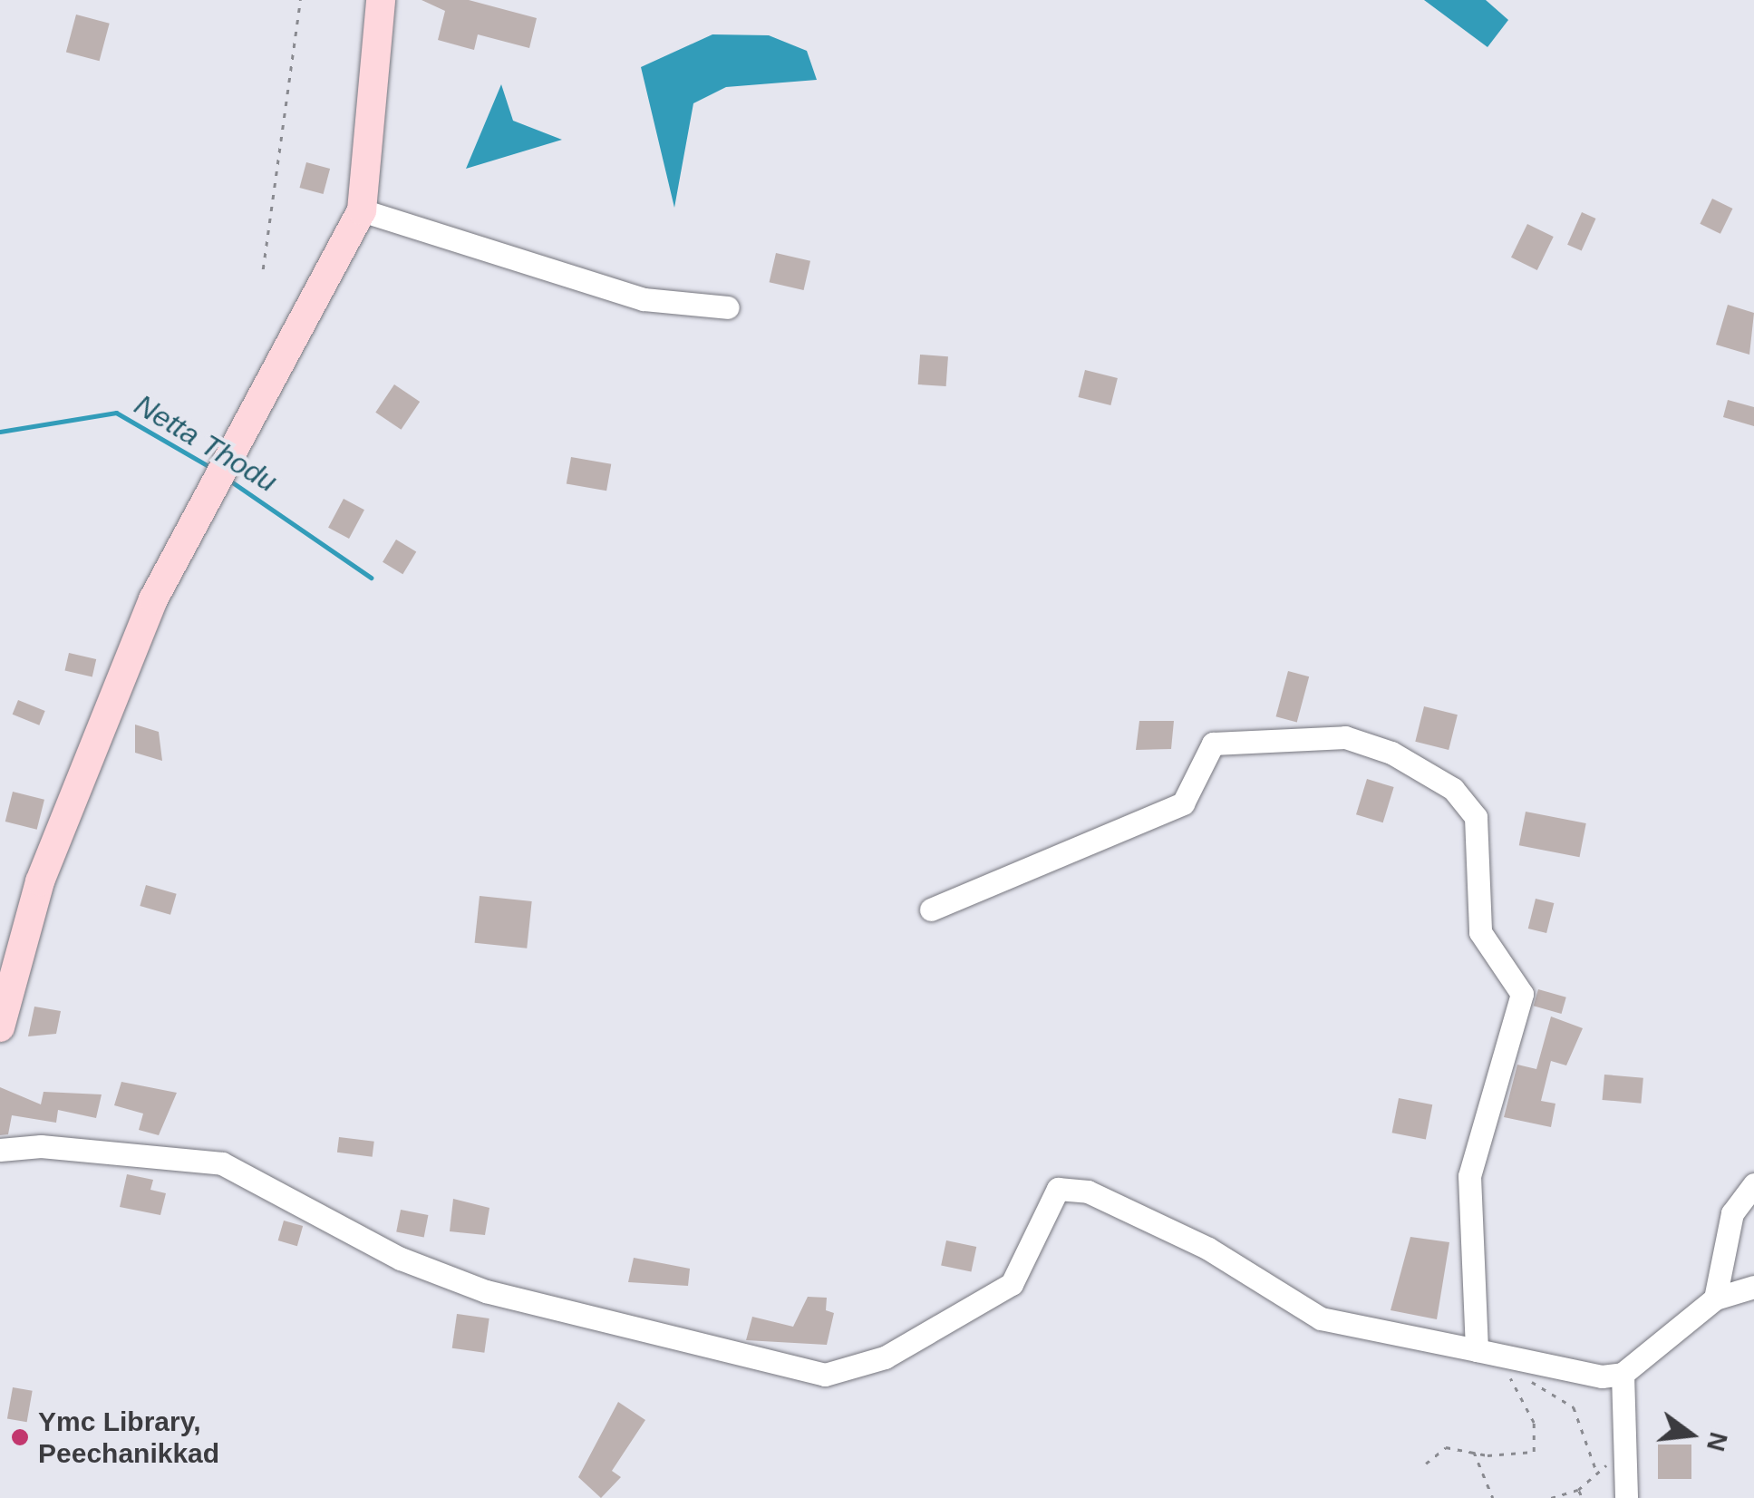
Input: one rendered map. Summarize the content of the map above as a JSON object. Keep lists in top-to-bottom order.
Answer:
{
  "water": ["Netta Thodu"],
  "places": ["Ymc Library, Peechanikkad"],
  "north": "right"
}
